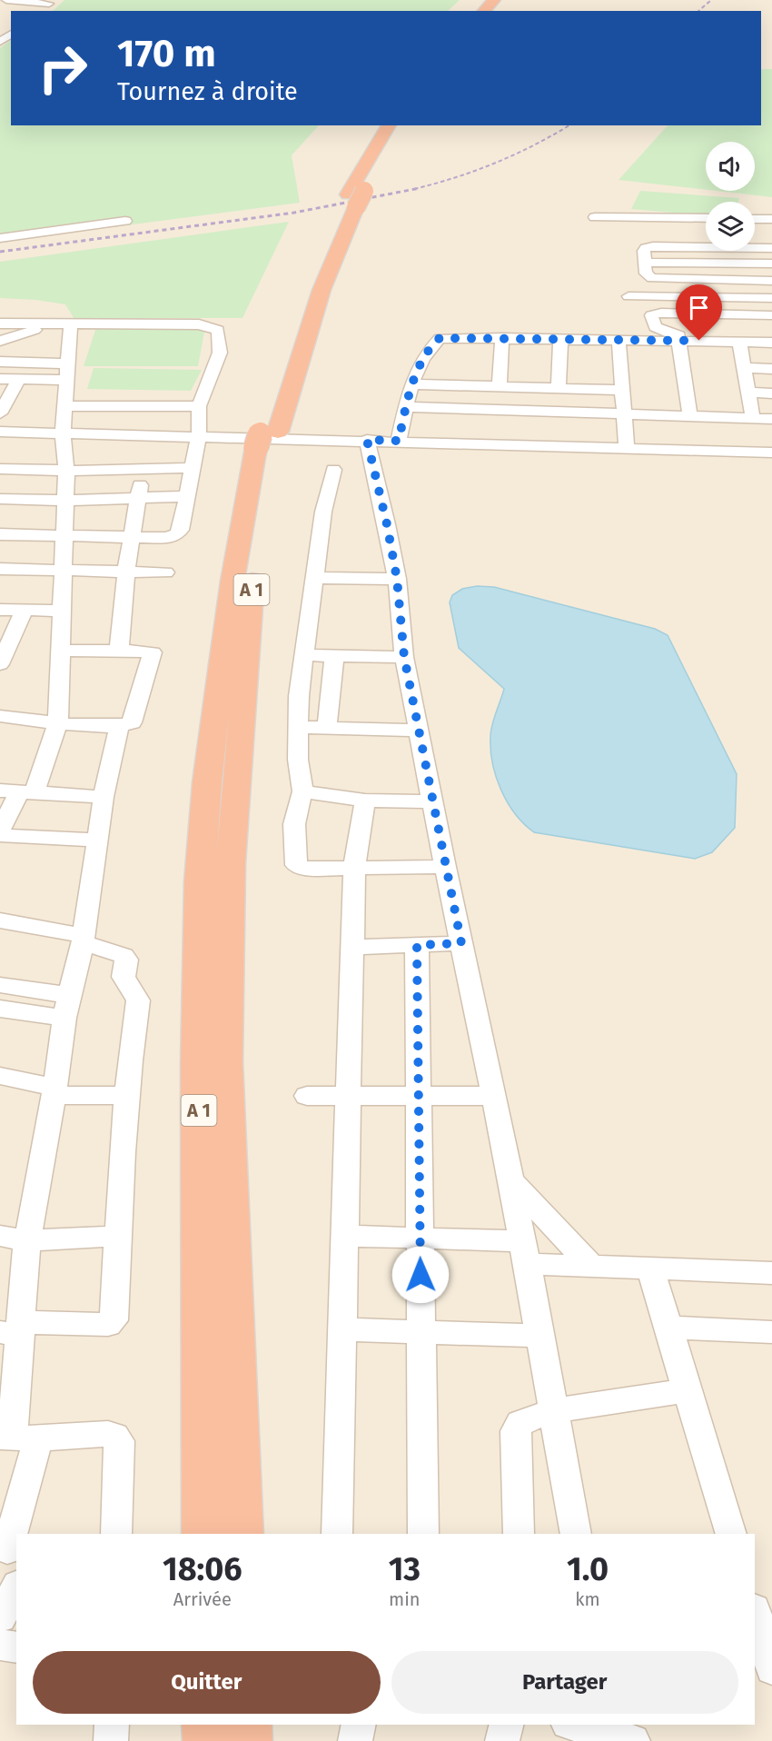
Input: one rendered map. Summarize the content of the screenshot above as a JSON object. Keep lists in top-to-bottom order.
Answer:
{
  "streets": {
    "highway": ["A 1"]
  },
  "page": {
    "turn": ["170 m", "Tournez à droite"],
    "eta": [
      "18:06",
      "Arrivée",
      "13",
      "min",
      "1.0",
      "km"
    ],
    "buttons": ["Quitter", "Partager"]
  }
}
